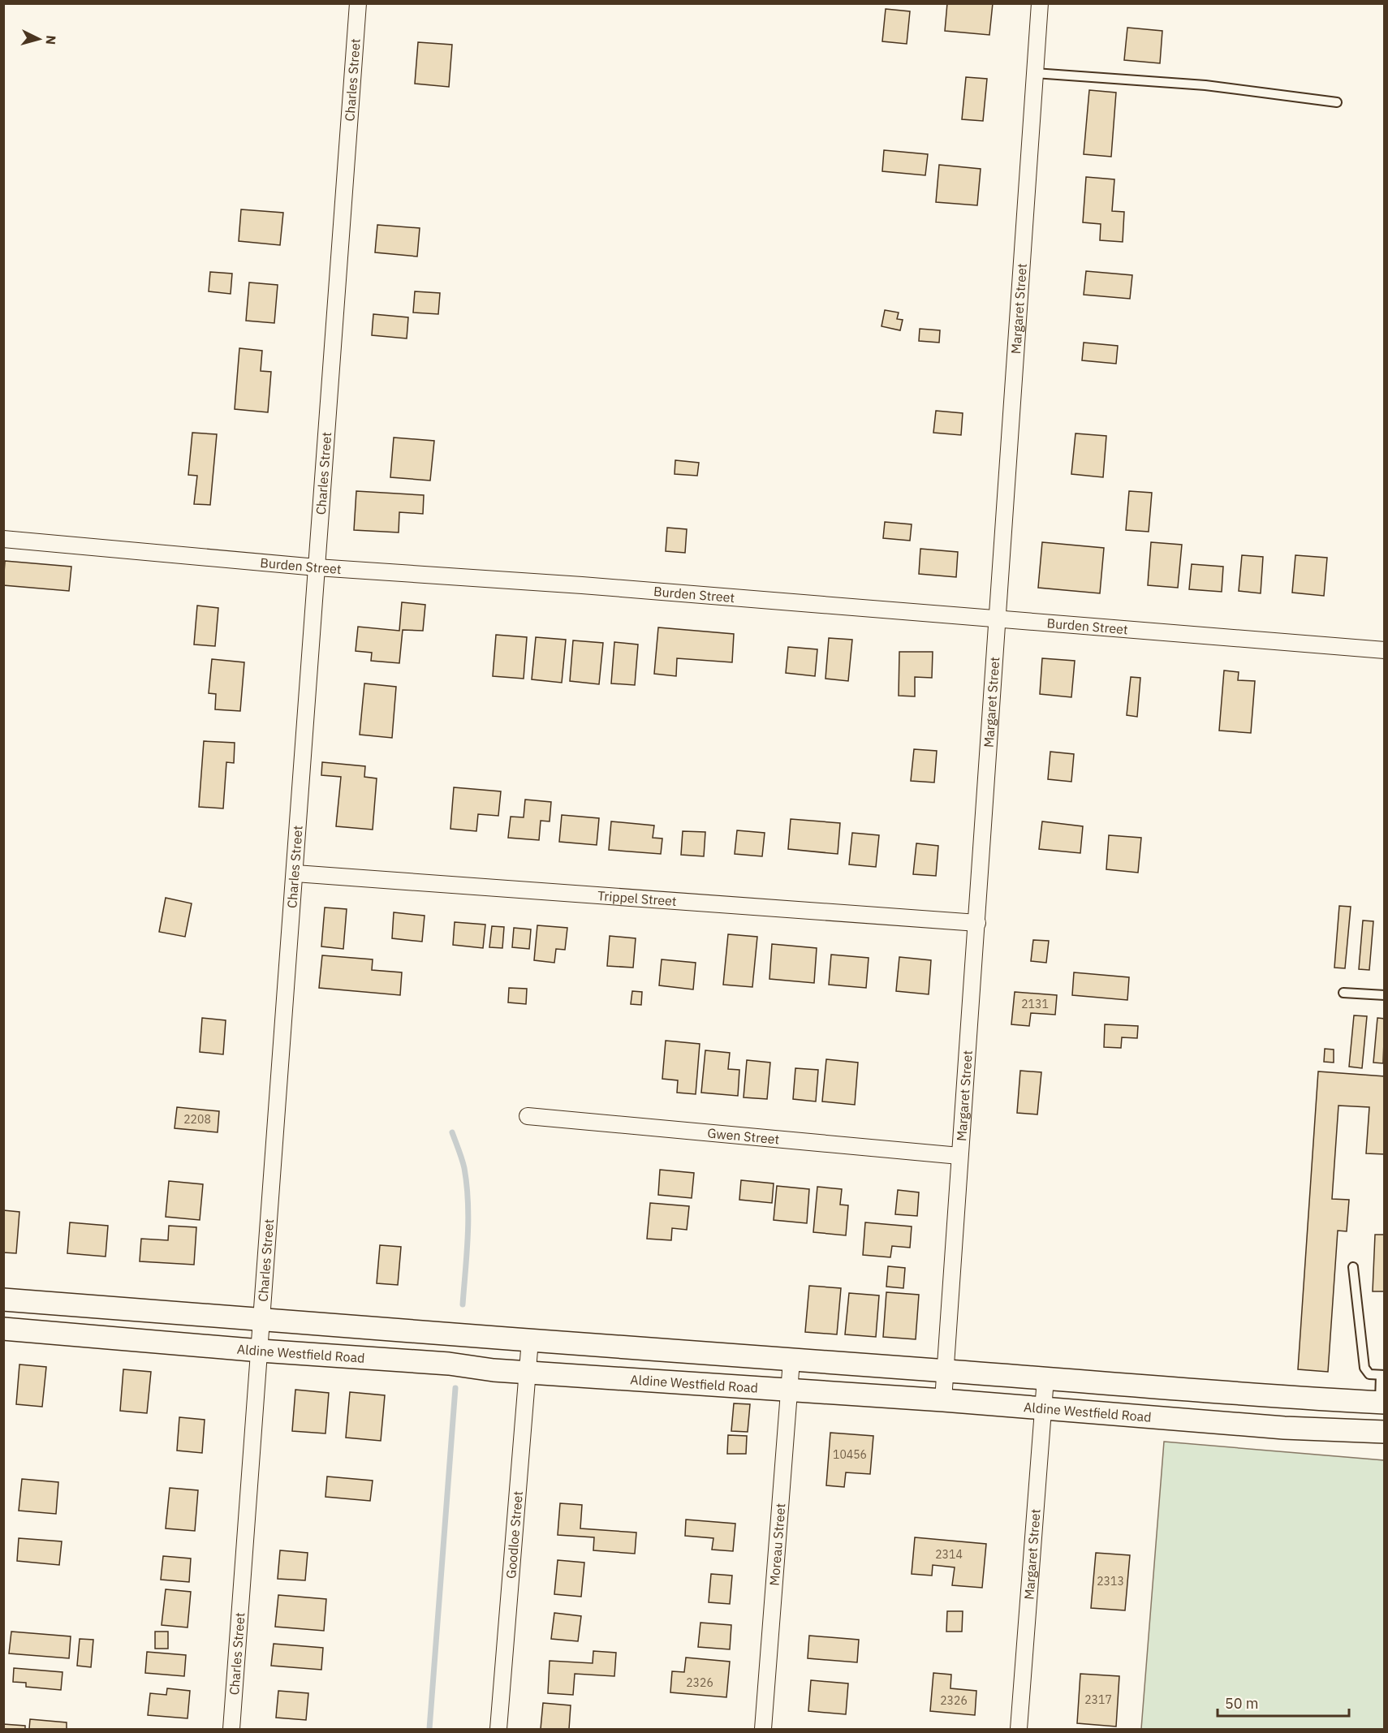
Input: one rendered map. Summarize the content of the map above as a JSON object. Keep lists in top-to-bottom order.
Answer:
{
  "streets": {
    "main road": ["Aldine Westfield Road"],
    "street": [
      "Charles Street",
      "Margaret Street",
      "Burden Street",
      "Trippel Street",
      "Gwen Street",
      "Goodloe Street",
      "Moreau Street"
    ]
  },
  "crossings": [
    ["Charles Street", "Burden Street"],
    ["Charles Street", "Trippel Street"],
    ["Charles Street", "Aldine Westfield Road"],
    ["Margaret Street", "Burden Street"],
    ["Margaret Street", "Trippel Street"],
    ["Margaret Street", "Gwen Street"],
    ["Margaret Street", "Aldine Westfield Road"],
    ["Aldine Westfield Road", "Goodloe Street"],
    ["Aldine Westfield Road", "Moreau Street"]
  ],
  "house_numbers": [
    "2131",
    "2208",
    "10456",
    "2314",
    "2313",
    "2326",
    "2317",
    "2326"
  ],
  "scale_bar": "50 m",
  "north": "right"
}
